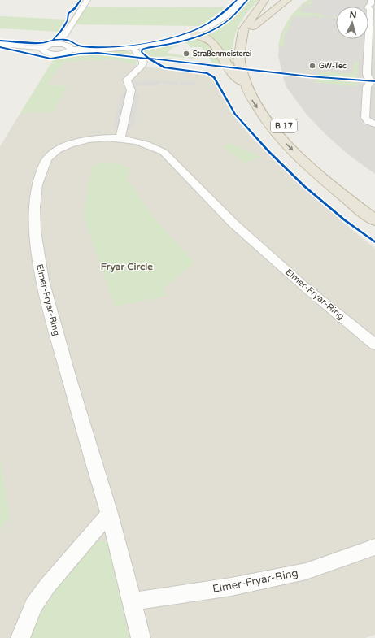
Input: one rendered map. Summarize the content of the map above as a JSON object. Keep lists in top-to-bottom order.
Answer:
{
  "streets": {
    "highway": ["B 17"],
    "street": ["Elmer-Fryar-Ring"]
  },
  "districts": ["Fryar Circle"],
  "places": ["Straßenmeisterei", "GW-Tec"],
  "north": "top"
}
